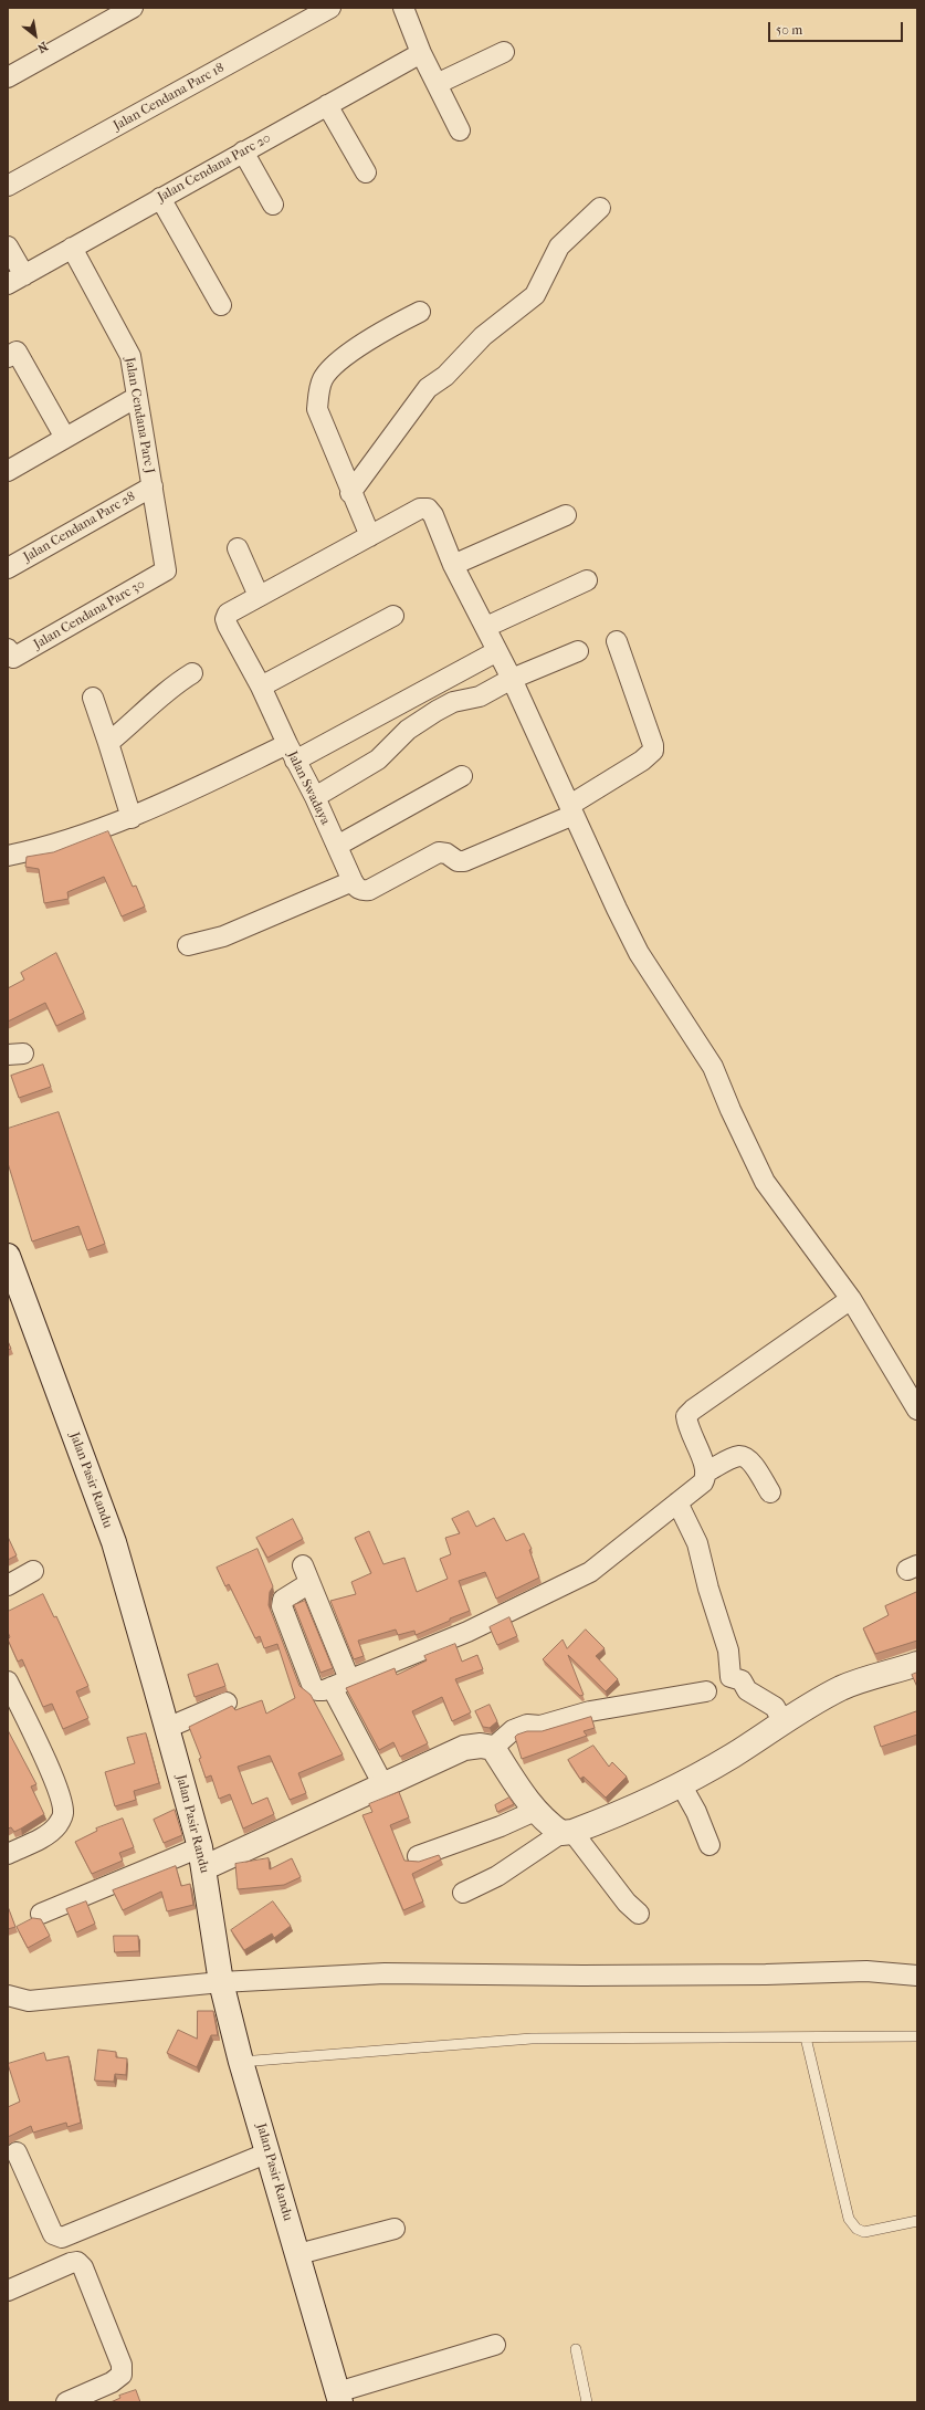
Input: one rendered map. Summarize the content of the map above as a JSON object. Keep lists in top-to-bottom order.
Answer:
{
  "streets": {
    "main road": ["Jalan Pasir Randu"],
    "street": [
      "Jalan Cendana Parc 18",
      "Jalan Cendana Parc 20",
      "Jalan Cendana Parc J",
      "Jalan Cendana Parc 28",
      "Jalan Cendana Parc 30",
      "Jalan Swadaya"
    ]
  },
  "crossings": [
    ["Jalan Cendana Parc 20", "Jalan Cendana Parc J"],
    ["Jalan Cendana Parc J", "Jalan Cendana Parc 28"],
    ["Jalan Cendana Parc J", "Jalan Cendana Parc 30"]
  ],
  "scale_bar": "50 m",
  "north": "bottom right"
}
